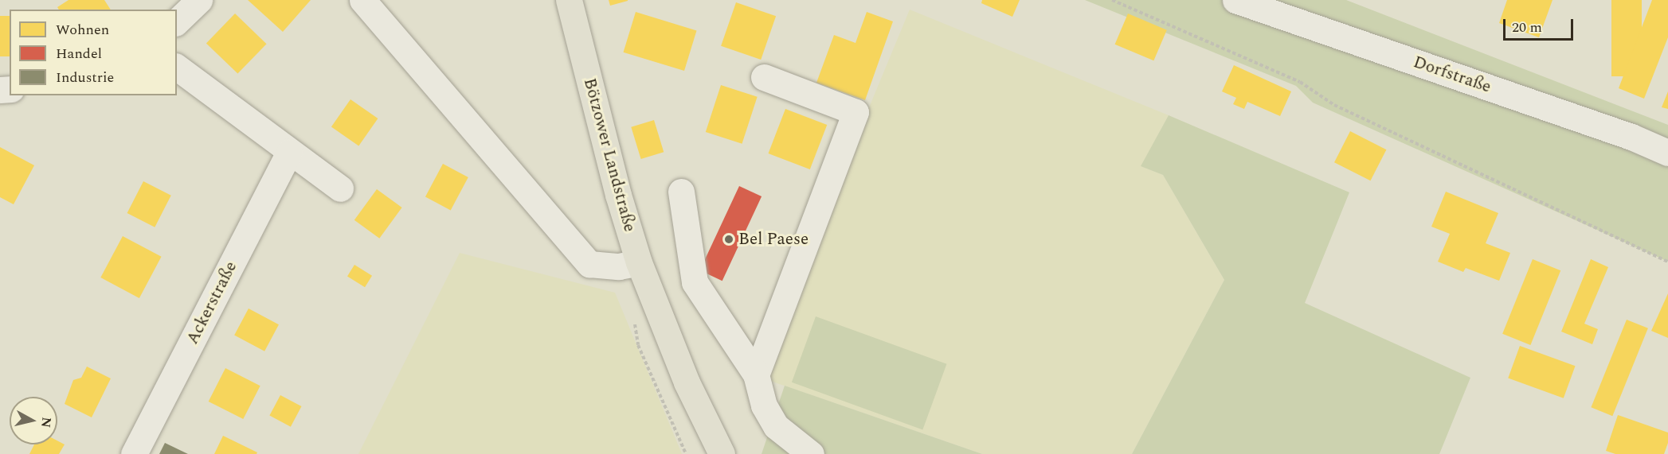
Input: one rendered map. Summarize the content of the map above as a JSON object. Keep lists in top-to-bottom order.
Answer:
{
  "streets": {
    "main road": ["Bötzower Landstraße"],
    "street": ["Dorfstraße", "Ackerstraße"]
  },
  "places": ["Bel Paese"],
  "legend": ["Wohnen", "Handel", "Industrie"],
  "scale_bar": "20 m",
  "north": "right"
}
